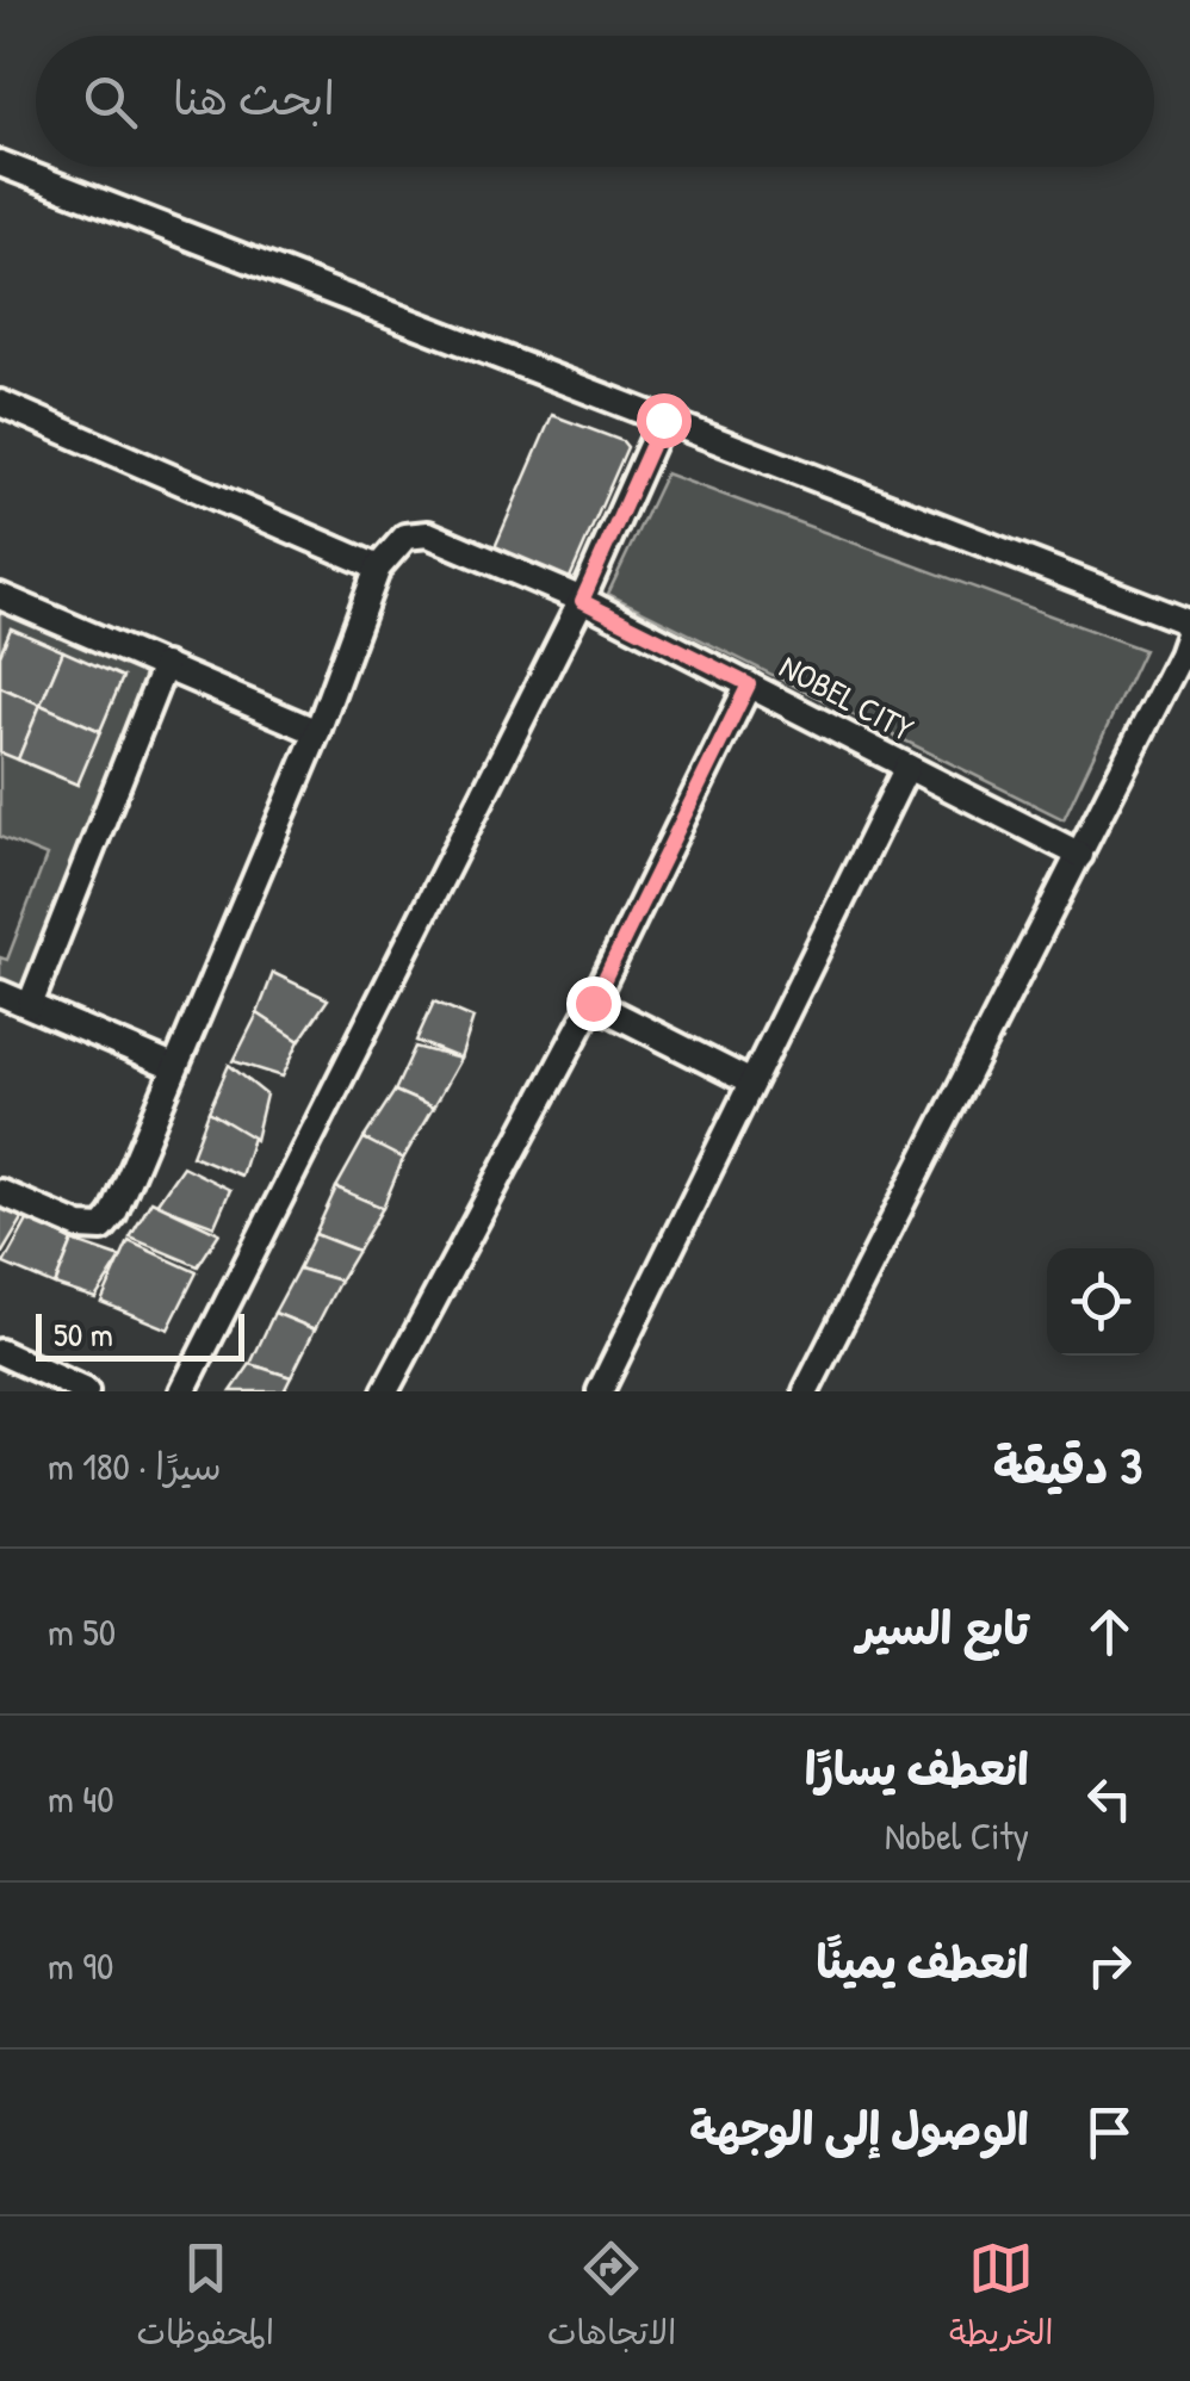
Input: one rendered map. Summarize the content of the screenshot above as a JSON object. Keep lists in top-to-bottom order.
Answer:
{
  "streets": {
    "street": ["NOBEL CITY"]
  },
  "scale_bar": "50 m",
  "page": {
    "search": "ابحث هنا",
    "scale": "50 m",
    "heading": ["3 دقيقة", "سيرًا · 180 m"],
    "list": [
      ["تابع السير", "50 m"],
      ["انعطف يسارًا", "Nobel City", "40 m"],
      ["انعطف يمينًا", "90 m"],
      "الوصول إلى الوجهة"
    ],
    "nav": ["الخريطة", "الاتجاهات", "المحفوظات"]
  }
}
